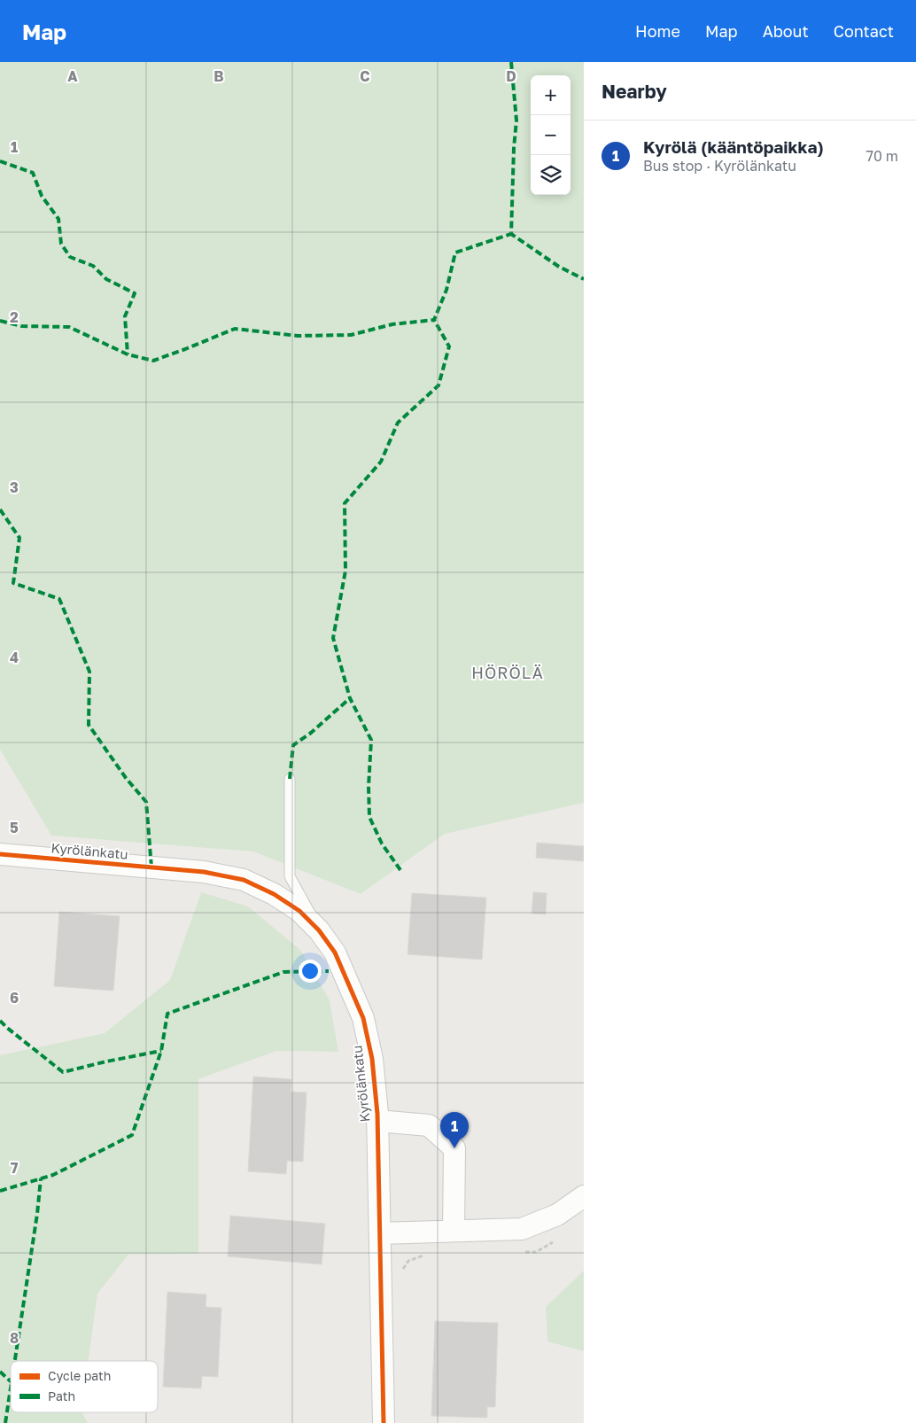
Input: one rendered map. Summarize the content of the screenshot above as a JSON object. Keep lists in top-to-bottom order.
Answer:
{
  "streets": {
    "street": ["Kyrölänkatu"]
  },
  "districts": ["HÖRÖLÄ"],
  "legend": ["Cycle path", "Path"],
  "page": {
    "header": "Map",
    "nav": [
      "Home",
      "Map",
      "About",
      "Contact"
    ],
    "heading": "Nearby",
    "map_buttons": ["+", "−"],
    "list": [
      {
        "mark": "1",
        "name": "Kyrölä (kääntöpaikka)",
        "note": "Bus stop · Kyrölänkatu",
        "value": "70 m"
      }
    ],
    "pins": "1"
  },
  "grid": {
    "columns": [
      "A",
      "B",
      "C",
      "D"
    ],
    "rows": [
      "1",
      "2",
      "3",
      "4",
      "5",
      "6",
      "7",
      "8"
    ]
  }
}
